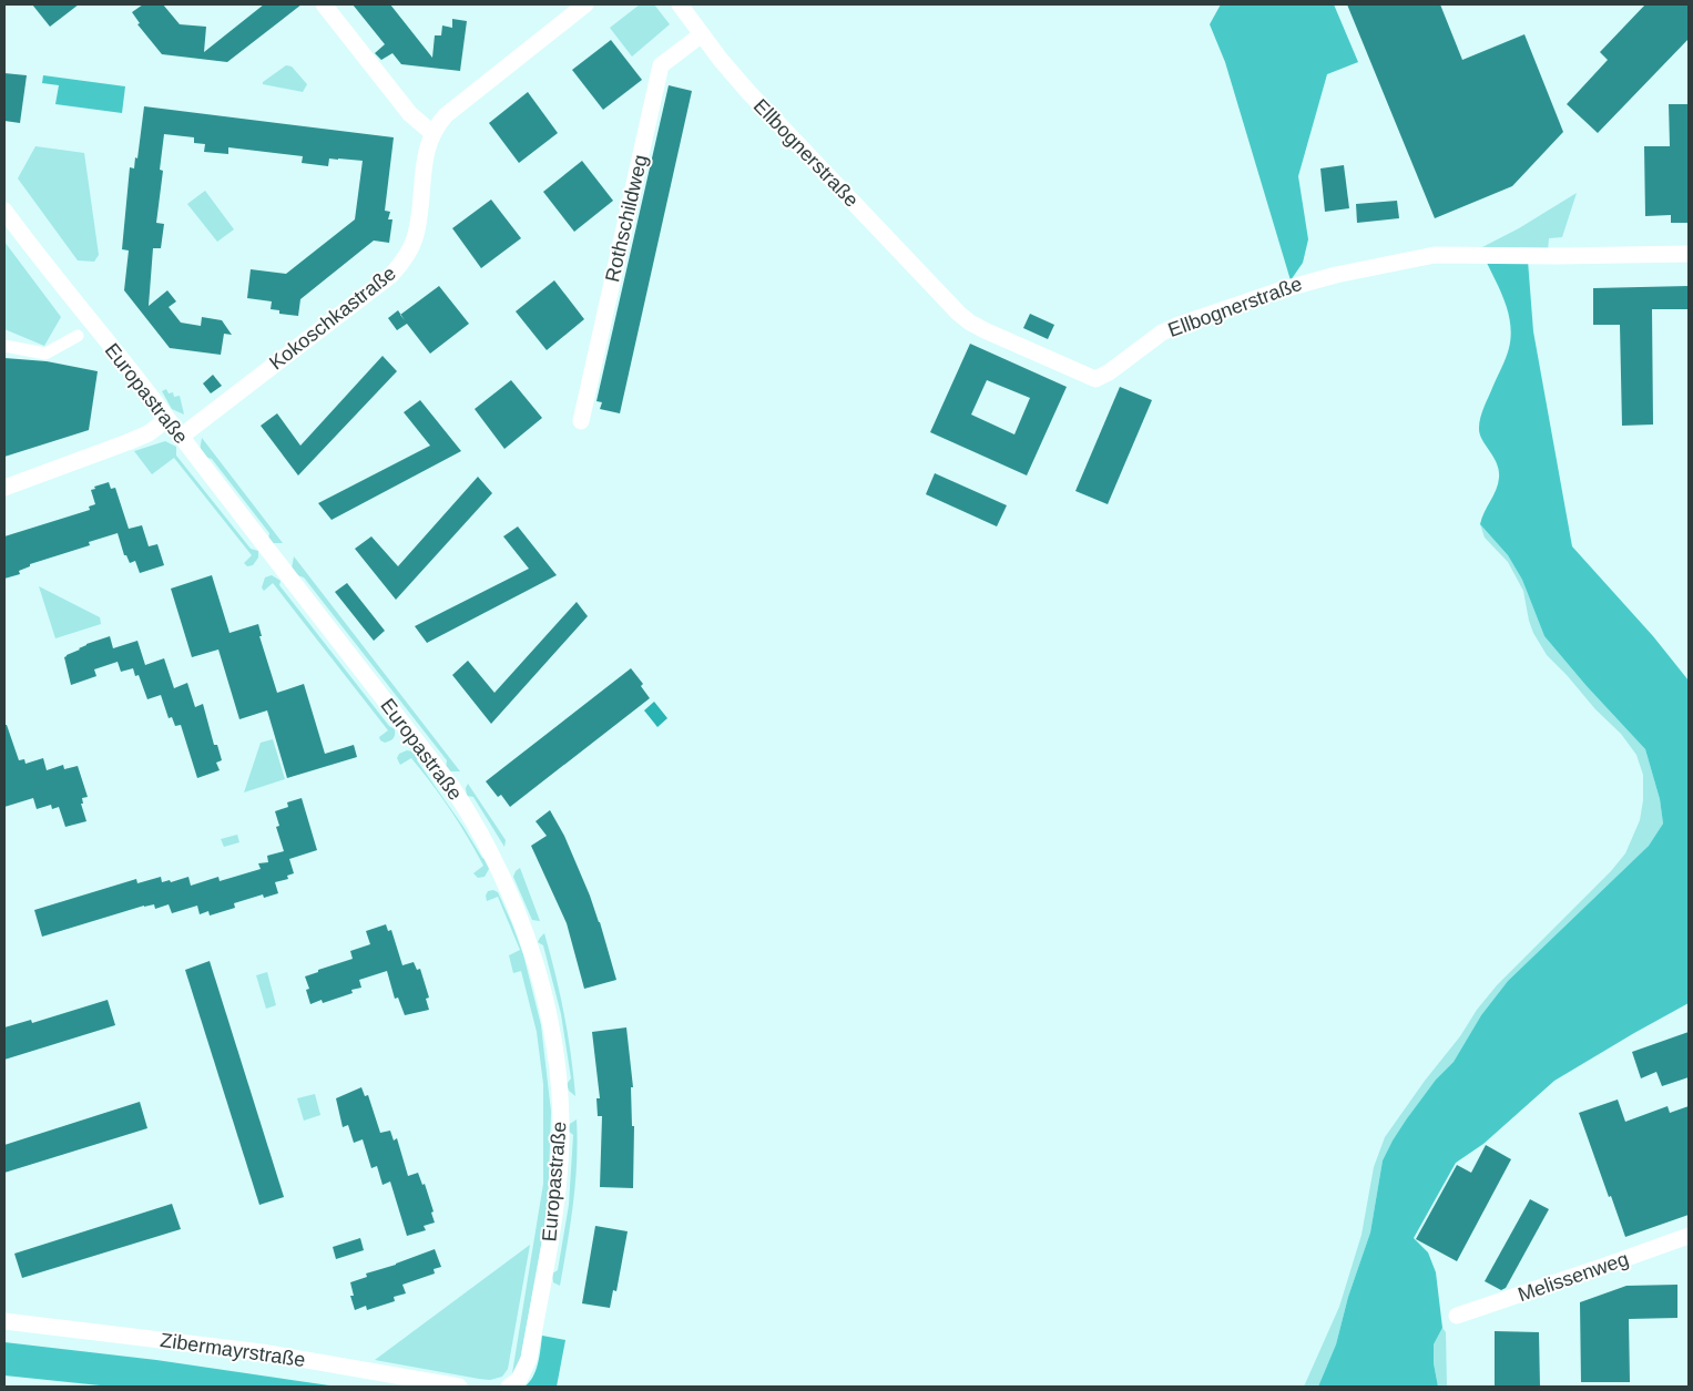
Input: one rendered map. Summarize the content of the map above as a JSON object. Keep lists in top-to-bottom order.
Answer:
{
  "streets": {
    "street": [
      "Ellbognerstraße",
      "Rothschildweg",
      "Kokoschkastraße",
      "Europastraße",
      "Melissenweg",
      "Zibermayrstraße"
    ]
  },
  "crossings": [
    ["Ellbognerstraße", "Rothschildweg"],
    ["Kokoschkastraße", "Europastraße"]
  ]
}
